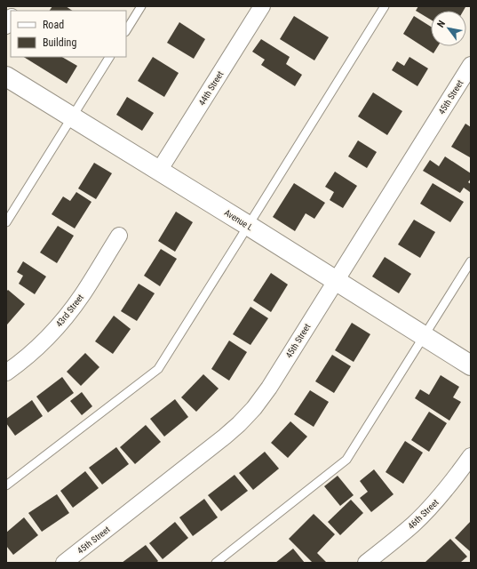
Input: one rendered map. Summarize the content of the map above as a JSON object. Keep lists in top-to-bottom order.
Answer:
{
  "streets": {
    "street": [
      "44th Street",
      "45th Street",
      "Avenue L",
      "43rd Street",
      "46th Street"
    ]
  },
  "crossings": [
    ["44th Street", "Avenue L"],
    ["45th Street", "Avenue L"]
  ],
  "legend": ["Road", "Building"],
  "north": "top left"
}
